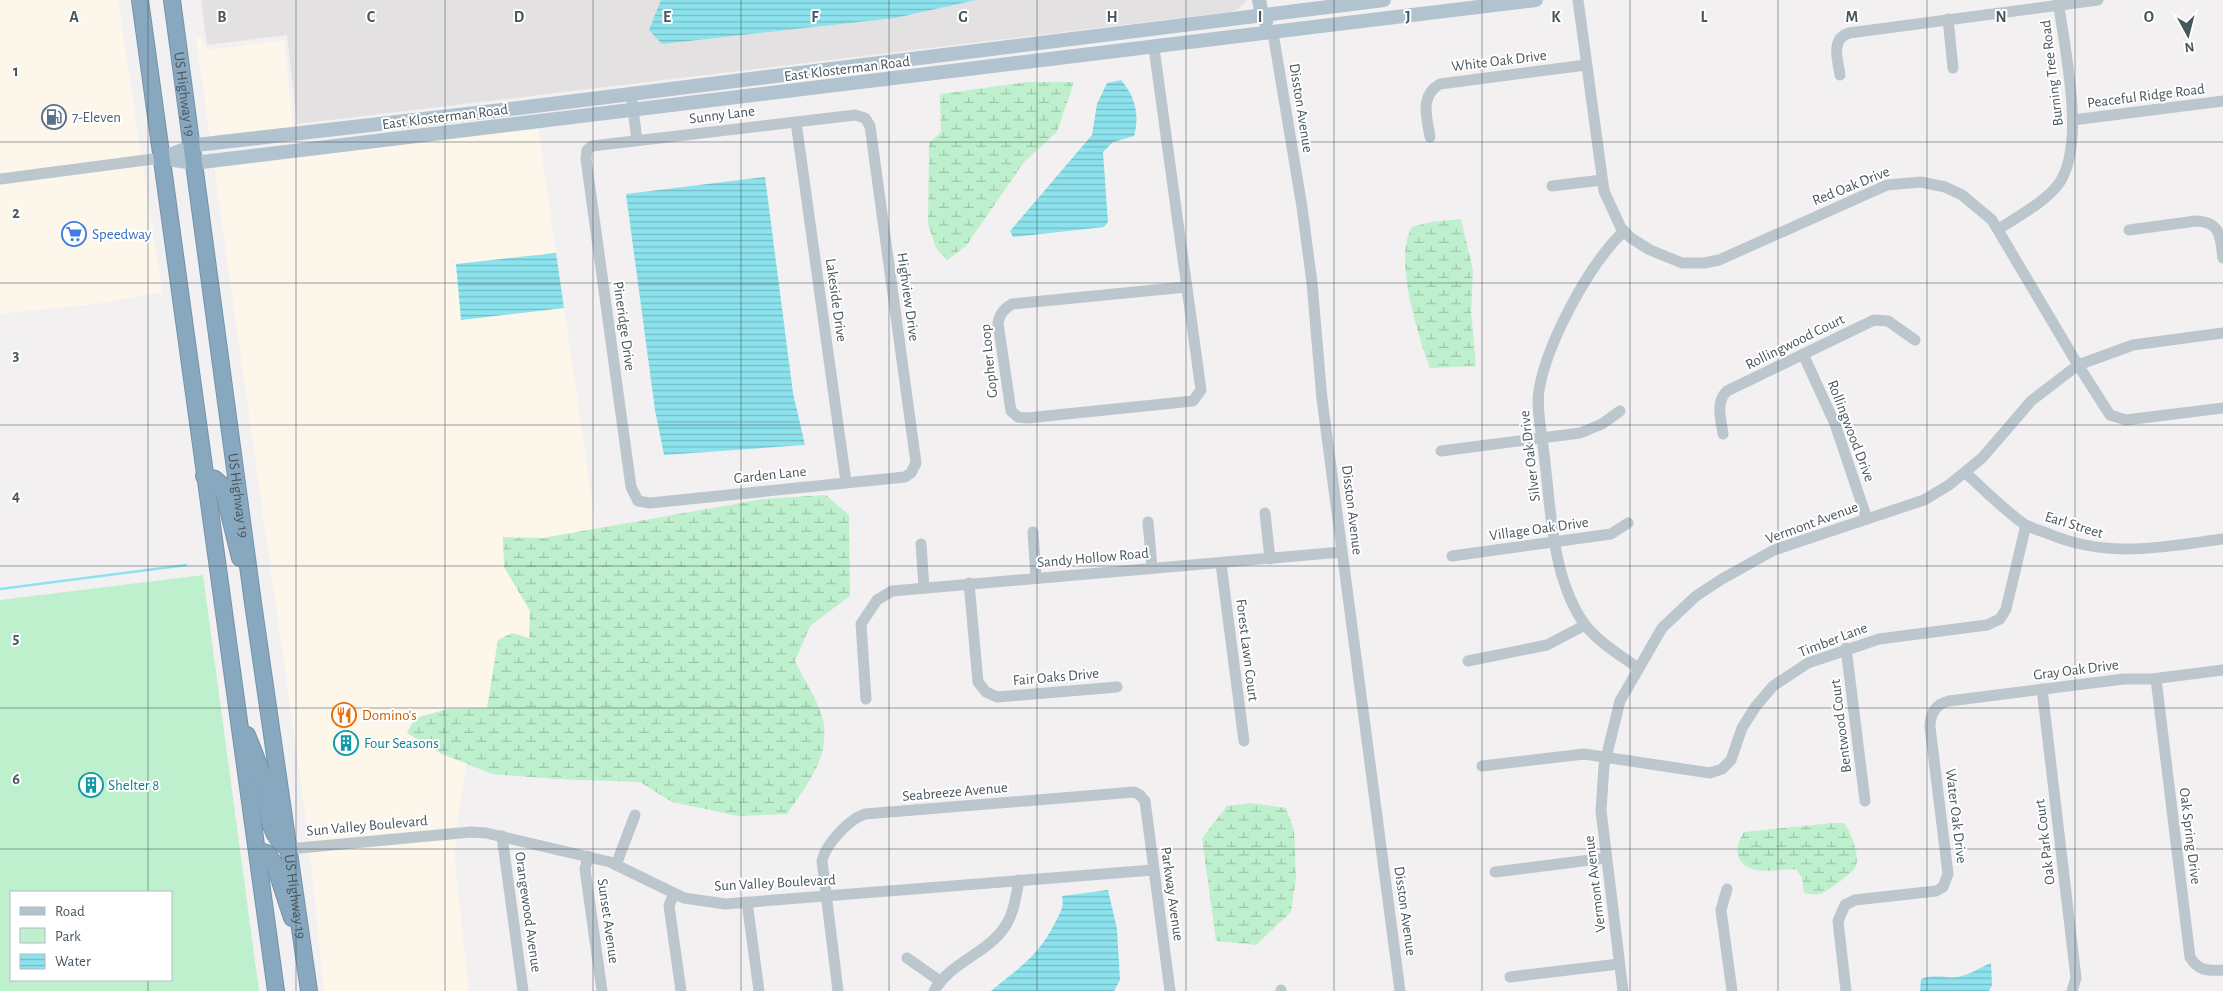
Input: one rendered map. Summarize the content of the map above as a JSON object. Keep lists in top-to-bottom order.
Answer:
{
  "streets": {
    "highway": ["US Highway 19"],
    "main road": ["East Klosterman Road"],
    "street": [
      "White Oak Drive",
      "Burning Tree Road",
      "Peaceful Ridge Road",
      "Disston Avenue",
      "Sunny Lane",
      "Red Oak Drive",
      "Highview Drive",
      "Lakeside Drive",
      "Pineridge Drive",
      "Rollingwood Court",
      "Gopher Loop",
      "Rollingwood Drive",
      "Silver Oak Drive",
      "Garden Lane",
      "Vermont Avenue",
      "Earl Street",
      "Village Oak Drive",
      "Sandy Hollow Road",
      "Timber Lane",
      "Forest Lawn Court",
      "Gray Oak Drive",
      "Fair Oaks Drive",
      "Bentwood Court",
      "Seabreeze Avenue",
      "Water Oak Drive",
      "Sun Valley Boulevard",
      "Oak Spring Drive",
      "Oak Park Court",
      "Parkway Avenue",
      "Orangewood Avenue",
      "Sunset Avenue"
    ]
  },
  "crossings": [
    ["White Oak Drive", "Red Oak Drive"],
    ["East Klosterman Road", "US Highway 19"],
    ["East Klosterman Road", "Disston Avenue"],
    ["East Klosterman Road", "Gopher Loop"],
    ["Burning Tree Road", "Peaceful Ridge Road"],
    ["Burning Tree Road", "Red Oak Drive"],
    ["US Highway 19", "Sun Valley Boulevard"],
    ["Disston Avenue", "Sandy Hollow Road"],
    ["Sunny Lane", "Highview Drive"],
    ["Sunny Lane", "Lakeside Drive"],
    ["Sunny Lane", "Pineridge Drive"],
    ["Red Oak Drive", "Silver Oak Drive"],
    ["Red Oak Drive", "Vermont Avenue"],
    ["Highview Drive", "Garden Lane"],
    ["Lakeside Drive", "Garden Lane"],
    ["Pineridge Drive", "Garden Lane"],
    ["Rollingwood Court", "Rollingwood Drive"],
    ["Rollingwood Drive", "Vermont Avenue"],
    ["Silver Oak Drive", "Vermont Avenue"],
    ["Silver Oak Drive", "Village Oak Drive"],
    ["Vermont Avenue", "Earl Street"],
    ["Vermont Avenue", "Timber Lane"],
    ["Earl Street", "Timber Lane"],
    ["Sandy Hollow Road", "Forest Lawn Court"],
    ["Sandy Hollow Road", "Fair Oaks Drive"],
    ["Timber Lane", "Bentwood Court"],
    ["Gray Oak Drive", "Water Oak Drive"],
    ["Gray Oak Drive", "Oak Spring Drive"],
    ["Gray Oak Drive", "Oak Park Court"],
    ["Seabreeze Avenue", "Sun Valley Boulevard"],
    ["Seabreeze Avenue", "Parkway Avenue"],
    ["Sun Valley Boulevard", "Parkway Avenue"],
    ["Sun Valley Boulevard", "Orangewood Avenue"],
    ["Sun Valley Boulevard", "Sunset Avenue"]
  ],
  "places": {
    "fuel station": ["7-Eleven"],
    "supermarket": ["Speedway"],
    "restaurant": ["Domino's"],
    "building": ["Four Seasons", "Shelter 8"]
  },
  "legend": ["Road", "Park", "Water"],
  "north": "bottom",
  "grid": {
    "columns": [
      "A",
      "B",
      "C",
      "D",
      "E",
      "F",
      "G",
      "H",
      "I",
      "J",
      "K",
      "L",
      "M",
      "N",
      "O"
    ],
    "rows": [
      "1",
      "2",
      "3",
      "4",
      "5",
      "6"
    ]
  }
}
